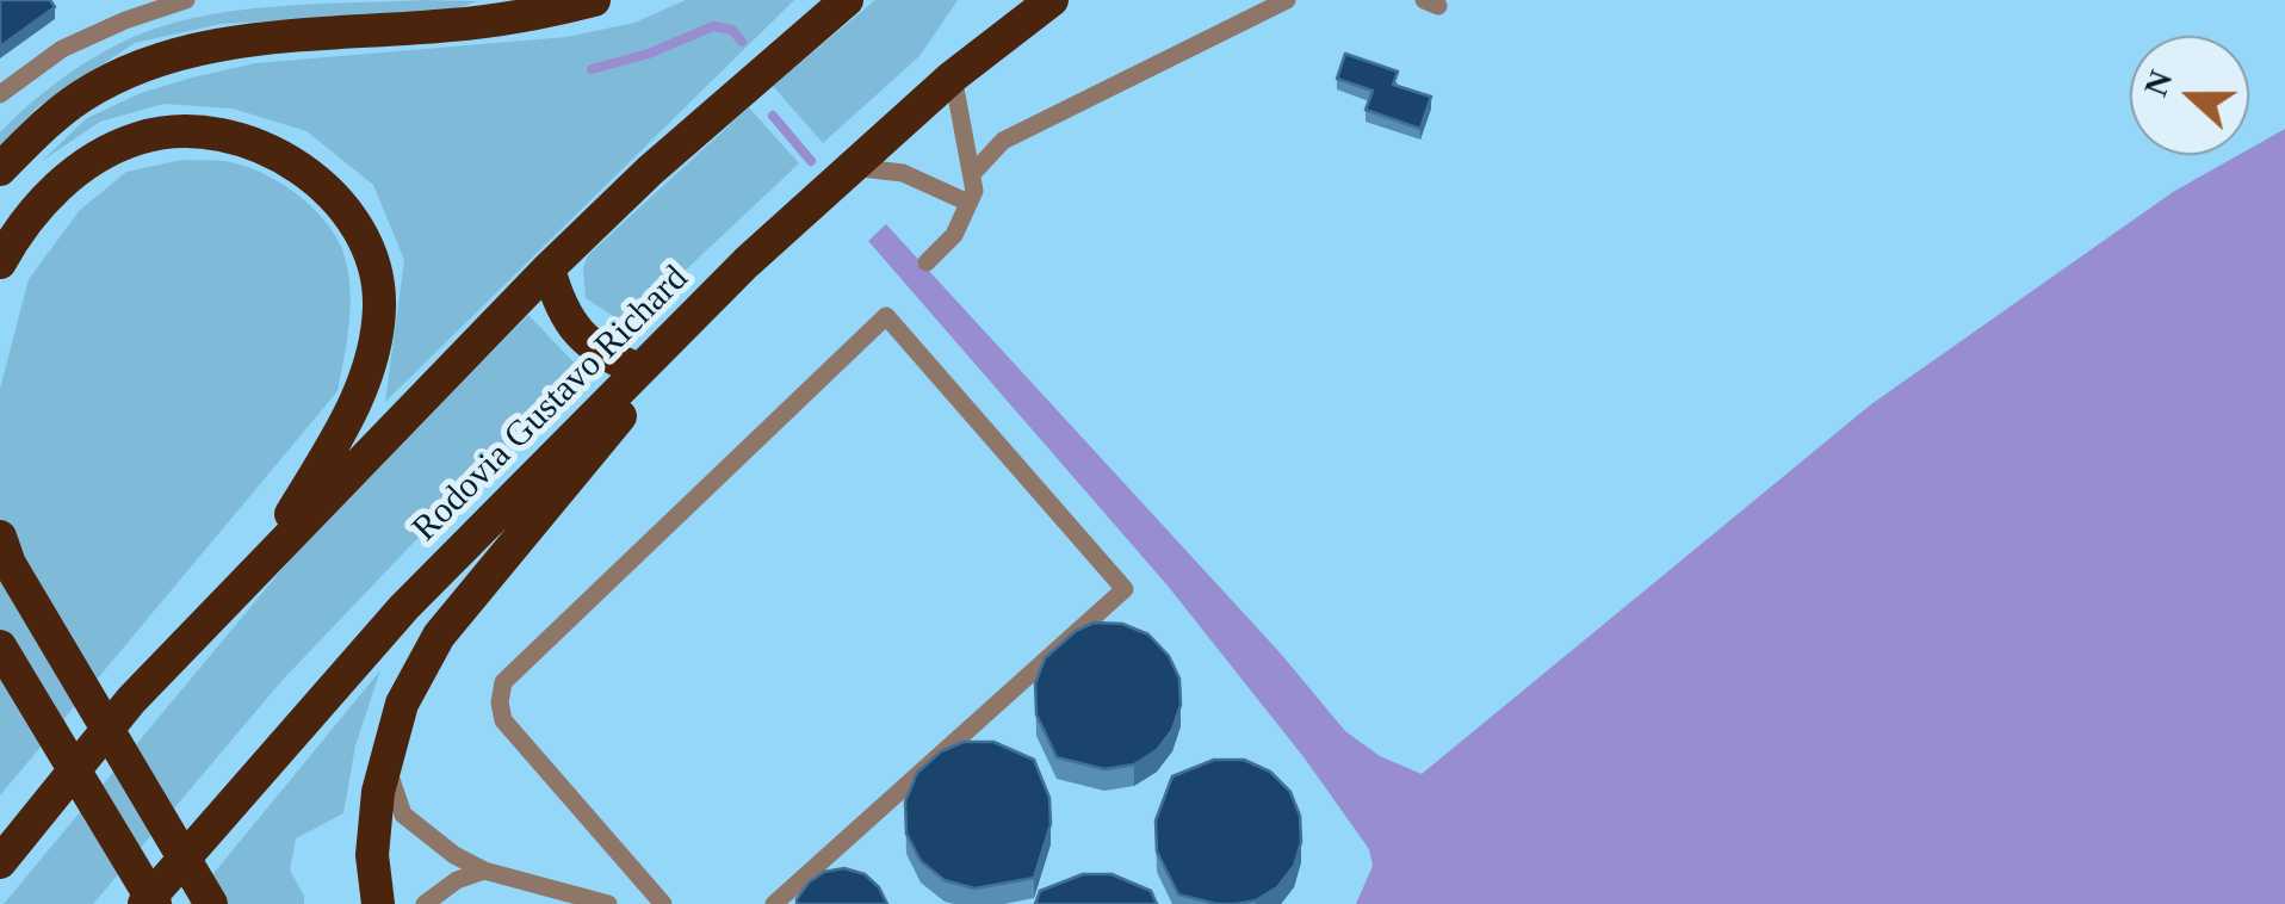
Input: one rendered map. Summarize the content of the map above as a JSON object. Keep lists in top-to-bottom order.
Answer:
{
  "streets": {
    "highway": ["Rodovia Gustavo Richard"]
  },
  "north": "left"
}
